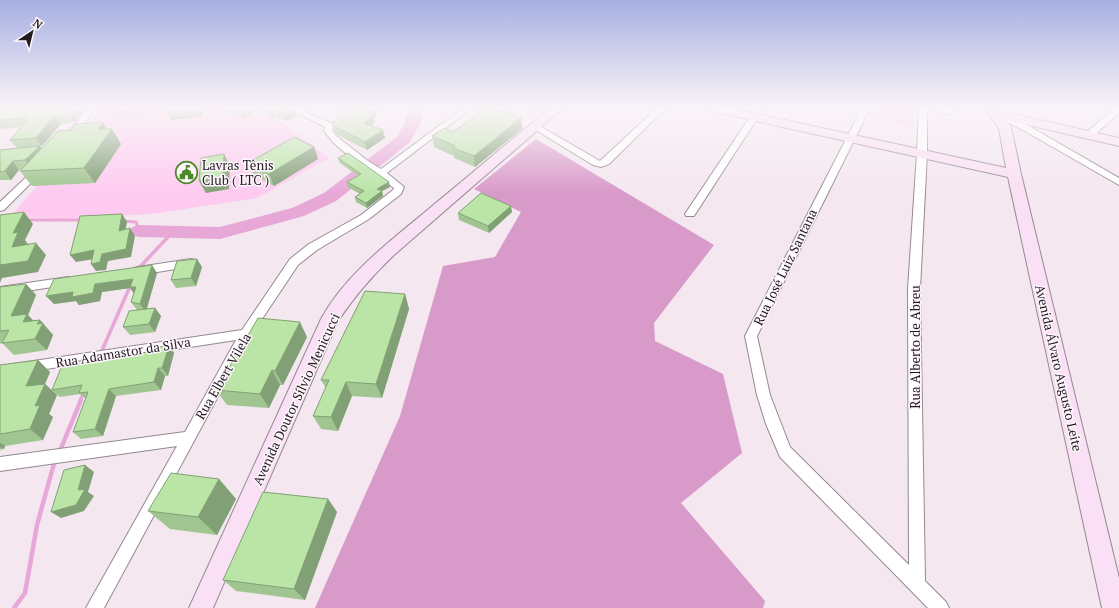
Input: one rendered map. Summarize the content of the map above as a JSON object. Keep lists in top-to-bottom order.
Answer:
{
  "streets": {
    "street": [
      "Rua José Luiz Santana",
      "Rua Alberto de Abreu",
      "Rua Adamastor da Silva",
      "Avenida Álvaro Augusto Leite",
      "Rua Elbert Vilela",
      "Avenida Doutor Sílvio Menicucci"
    ]
  },
  "crossings": [
    ["Rua José Luiz Santana", "Rua Alberto de Abreu"],
    ["Rua Adamastor da Silva", "Rua Elbert Vilela"]
  ],
  "places": {
    "public building": ["Lavras Tênis Club ( LTC )"]
  },
  "north": "top right"
}
